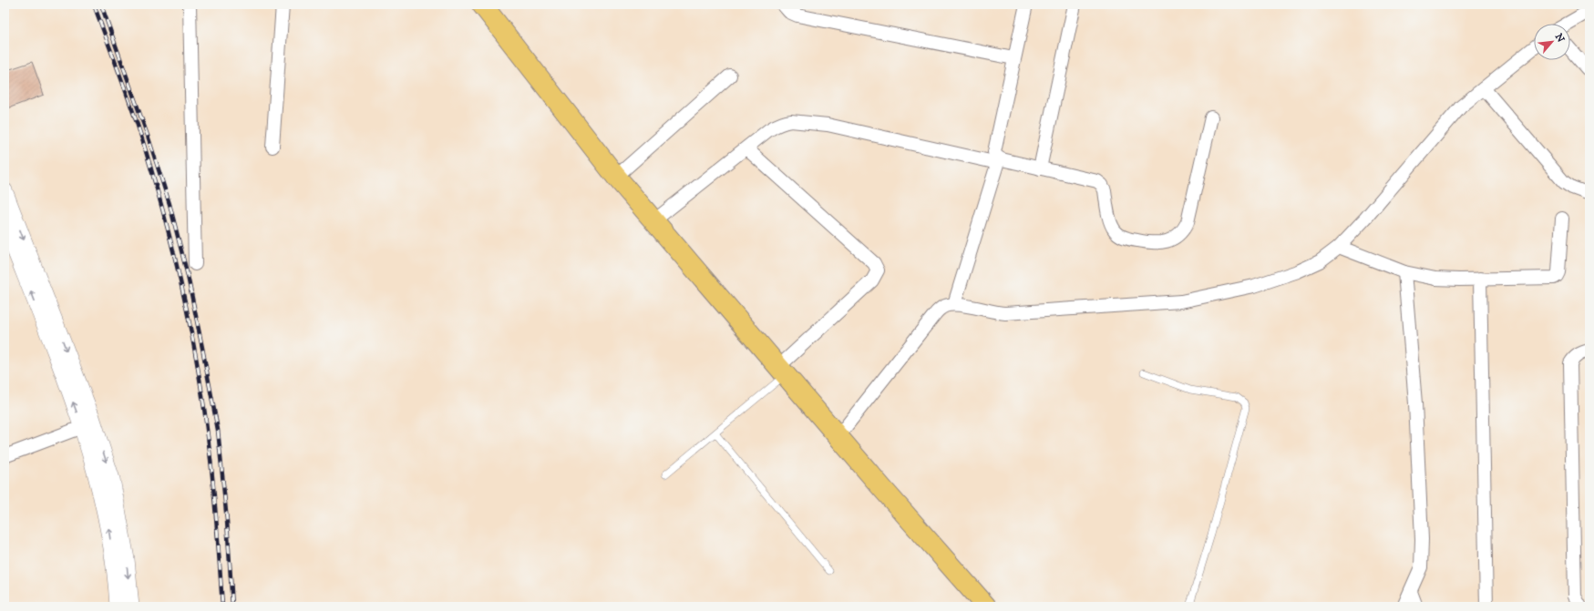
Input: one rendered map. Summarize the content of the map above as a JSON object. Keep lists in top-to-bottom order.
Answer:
{
  "north": "top right"
}
